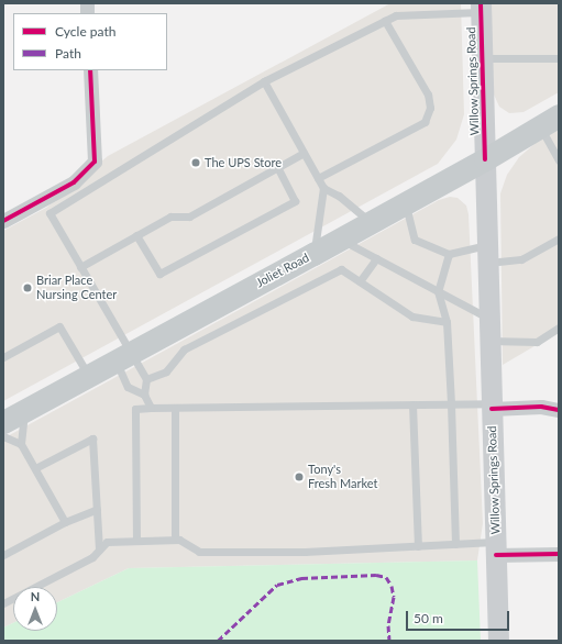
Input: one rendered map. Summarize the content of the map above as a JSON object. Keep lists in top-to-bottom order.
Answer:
{
  "streets": {
    "main road": ["Willow Springs Road", "Joliet Road"]
  },
  "crossings": [
    ["Willow Springs Road", "Joliet Road"]
  ],
  "places": ["The UPS Store", "Briar Place Nursing Center", "Tony's Fresh Market"],
  "legend": ["Cycle path", "Path"],
  "scale_bar": "50 m",
  "north": "top"
}
